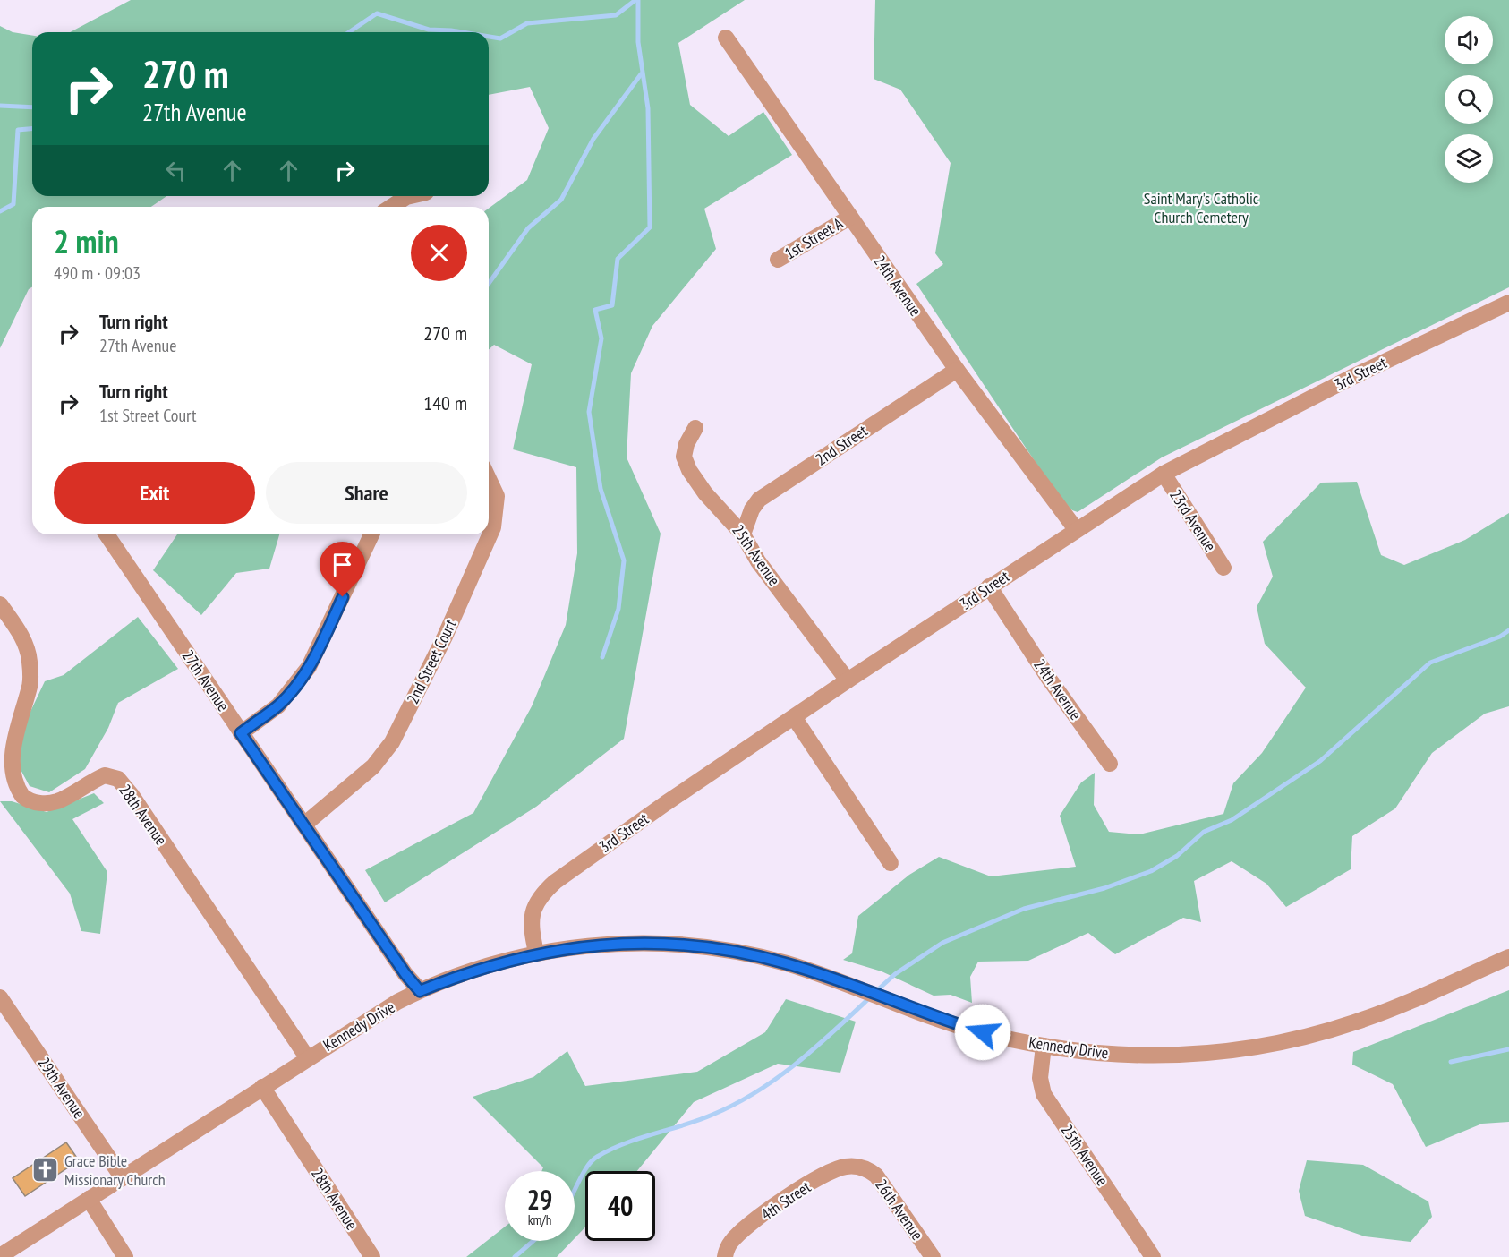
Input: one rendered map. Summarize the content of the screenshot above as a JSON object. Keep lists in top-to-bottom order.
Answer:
{
  "streets": {
    "street": [
      "1st Street A",
      "24th Avenue",
      "3rd Street",
      "2nd Street",
      "23rd Avenue",
      "25th Avenue",
      "2nd Street Court",
      "27th Avenue",
      "28th Avenue",
      "Kennedy Drive",
      "29th Avenue",
      "4th Street",
      "26th Avenue"
    ]
  },
  "crossings": [
    ["1st Street A", "24th Avenue"],
    ["24th Avenue", "3rd Street"],
    ["24th Avenue", "2nd Street"],
    ["3rd Street", "23rd Avenue"],
    ["3rd Street", "25th Avenue"],
    ["3rd Street", "Kennedy Drive"],
    ["2nd Street", "25th Avenue"],
    ["25th Avenue", "Kennedy Drive"],
    ["2nd Street Court", "27th Avenue"],
    ["27th Avenue", "Kennedy Drive"],
    ["28th Avenue", "Kennedy Drive"],
    ["Kennedy Drive", "29th Avenue"],
    ["4th Street", "26th Avenue"]
  ],
  "parks": ["Saint Mary's Catholic Church Cemetery"],
  "places": {
    "church": ["Grace Bible Missionary Church"]
  },
  "page": {
    "turn": ["270 m", "27th Avenue"],
    "heading": ["2 min", "490 m · 09:03"],
    "list": [
      {
        "name": "Turn right",
        "note": "27th Avenue",
        "value": "270 m"
      },
      {
        "name": "Turn right",
        "note": "1st Street Court",
        "value": "140 m"
      }
    ],
    "buttons": ["Exit", "Share"],
    "speed": "29 km/h",
    "limit": "40"
  }
}
